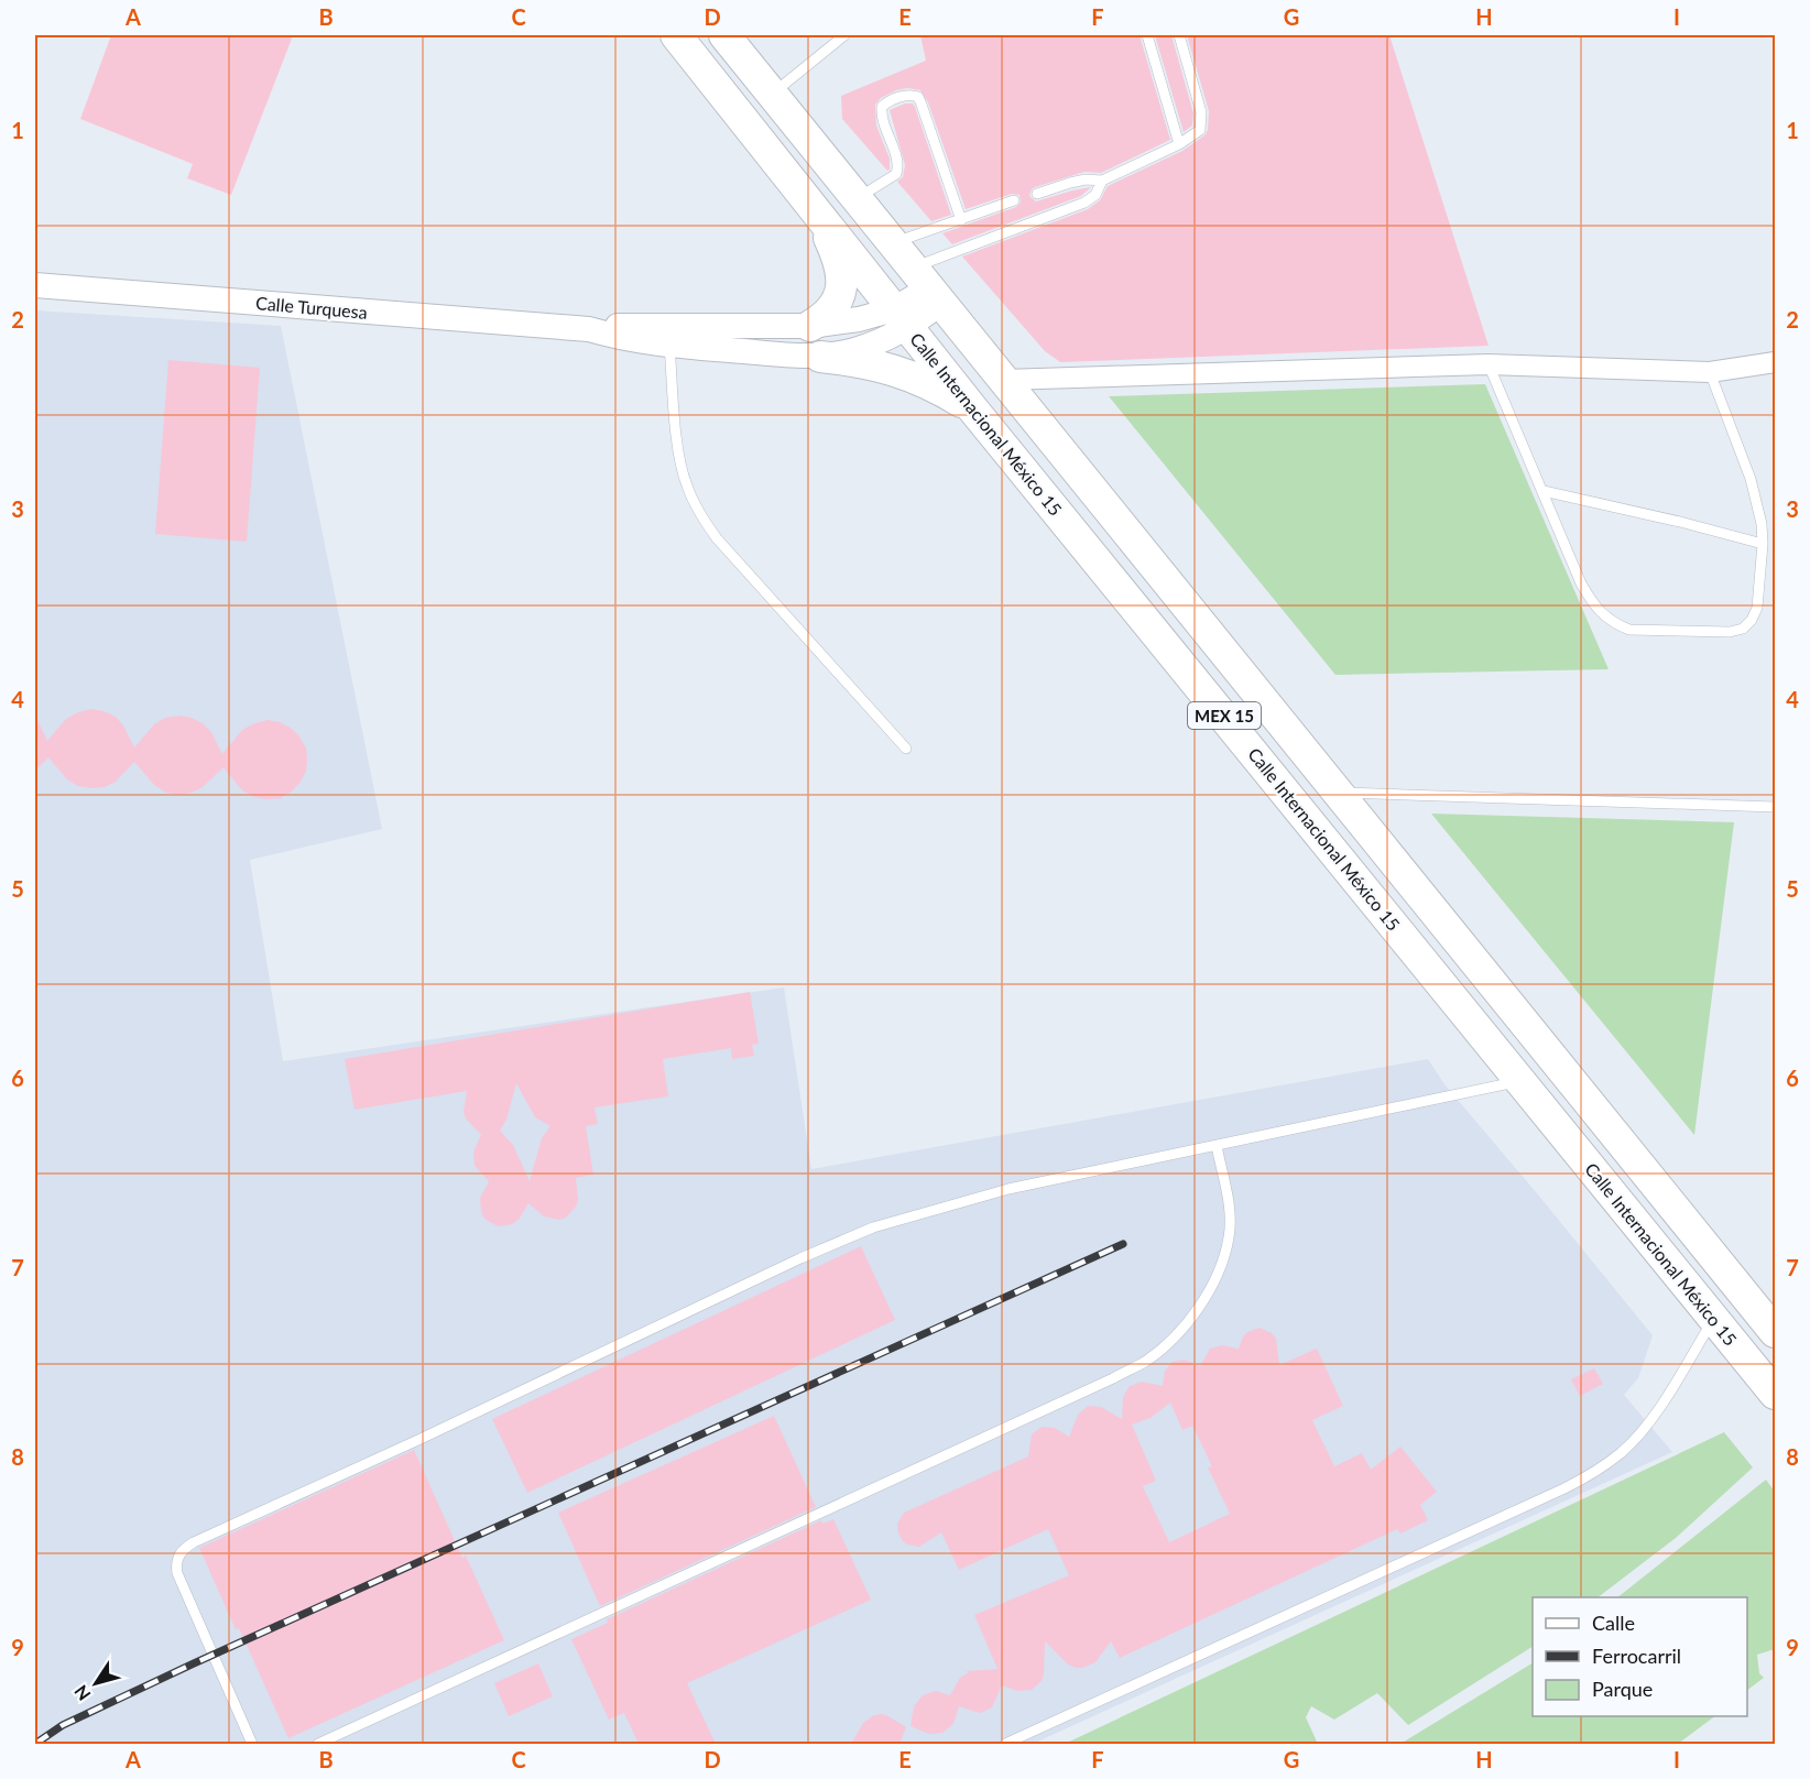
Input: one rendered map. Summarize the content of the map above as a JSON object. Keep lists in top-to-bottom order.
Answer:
{
  "streets": {
    "main road": ["Calle Internacional México 15", "MEX 15"],
    "street": ["Calle Turquesa"]
  },
  "crossings": [
    ["Calle Turquesa", "Calle Internacional México 15"],
    ["Calle Turquesa", "MEX 15"]
  ],
  "legend": ["Calle", "Ferrocarril", "Parque"],
  "north": "bottom left",
  "grid": {
    "columns": [
      "A",
      "B",
      "C",
      "D",
      "E",
      "F",
      "G",
      "H",
      "I"
    ],
    "rows": [
      "1",
      "2",
      "3",
      "4",
      "5",
      "6",
      "7",
      "8",
      "9"
    ]
  }
}
